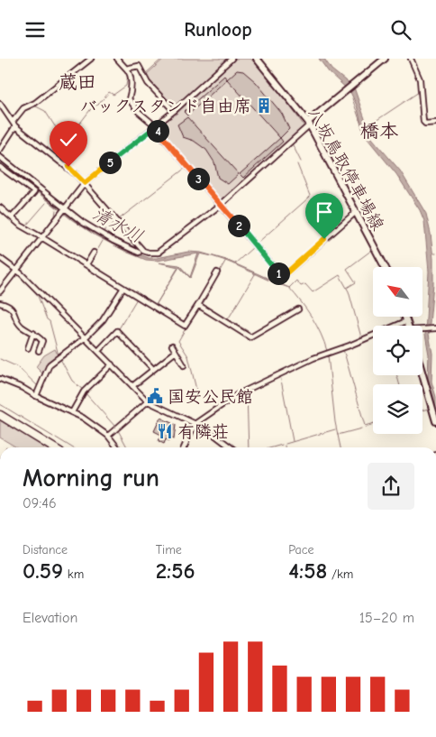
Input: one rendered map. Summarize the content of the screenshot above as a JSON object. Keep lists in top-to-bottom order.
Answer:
{
  "streets": {
    "main road": ["八坂鳥取停車場線"]
  },
  "districts": ["蔵田", "橋本"],
  "water": ["清水川"],
  "places": {
    "building": ["バックスタンド自由席"],
    "public building": ["国安公民館"],
    "restaurant": ["有隣荘"]
  },
  "north": "top left",
  "page": {
    "header": "Runloop",
    "pins": [
      "4",
      "5",
      "3",
      "2",
      "1"
    ],
    "heading": ["Morning run", "09:46"],
    "stats": [
      ["Distance", "0.59 km"],
      ["Time", "2:56"],
      ["Pace", "4:58 /km"]
    ],
    "chart": ["Elevation", "15–20 m"]
  }
}
